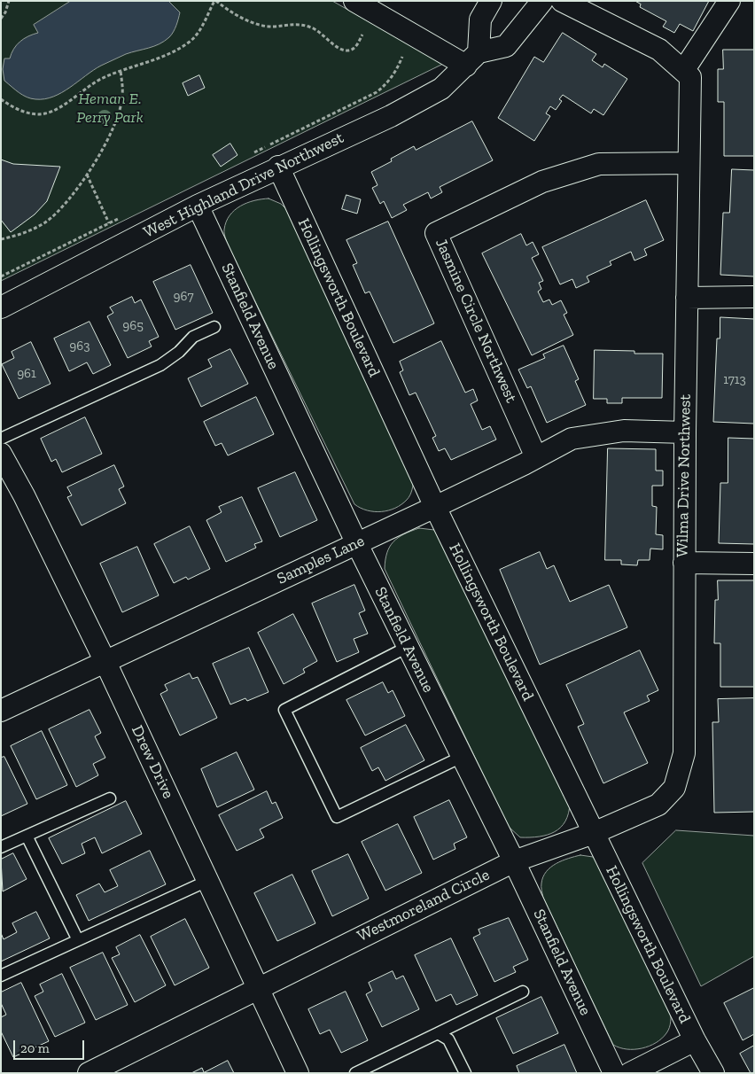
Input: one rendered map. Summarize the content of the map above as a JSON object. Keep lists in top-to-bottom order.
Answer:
{
  "streets": {
    "street": [
      "West Highland Drive Northwest",
      "Hollingsworth Boulevard",
      "Stanfield Avenue",
      "Jasmine Circle Northwest",
      "Wilma Drive Northwest",
      "Samples Lane",
      "Drew Drive",
      "Westmoreland Circle"
    ]
  },
  "crossings": [
    ["West Highland Drive Northwest", "Hollingsworth Boulevard"],
    ["West Highland Drive Northwest", "Stanfield Avenue"],
    ["Hollingsworth Boulevard", "Wilma Drive Northwest"],
    ["Hollingsworth Boulevard", "Samples Lane"],
    ["Hollingsworth Boulevard", "Westmoreland Circle"],
    ["Stanfield Avenue", "Samples Lane"],
    ["Stanfield Avenue", "Westmoreland Circle"],
    ["Jasmine Circle Northwest", "Wilma Drive Northwest"],
    ["Jasmine Circle Northwest", "Samples Lane"],
    ["Wilma Drive Northwest", "Samples Lane"],
    ["Wilma Drive Northwest", "Westmoreland Circle"],
    ["Samples Lane", "Drew Drive"],
    ["Drew Drive", "Westmoreland Circle"]
  ],
  "parks": ["Heman E. Perry Park"],
  "house_numbers": [
    "967",
    "965",
    "963",
    "961",
    "1713"
  ],
  "scale_bar": "20 m"
}
